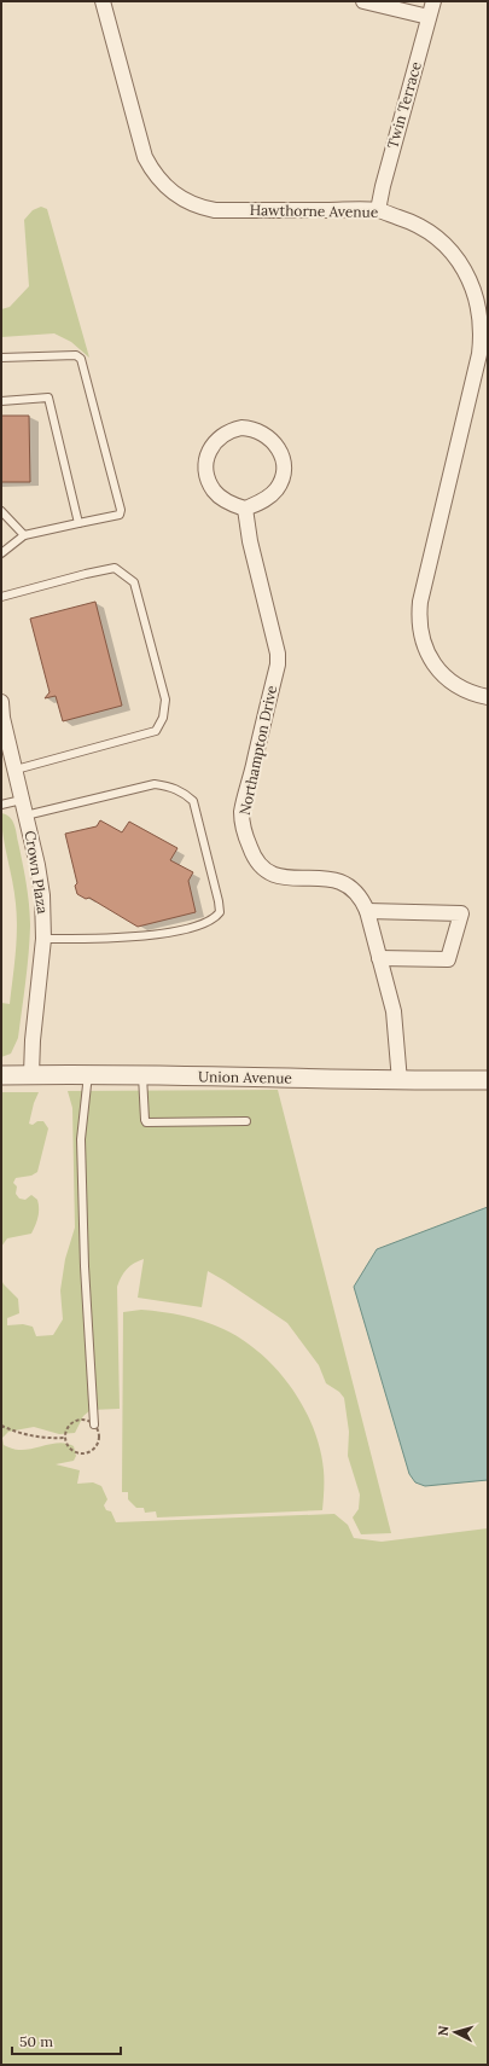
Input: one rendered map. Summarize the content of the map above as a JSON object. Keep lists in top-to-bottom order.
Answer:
{
  "streets": {
    "street": [
      "Twin Terrace",
      "Hawthorne Avenue",
      "Northampton Drive",
      "Crown Plaza",
      "Union Avenue"
    ]
  },
  "crossings": [
    ["Twin Terrace", "Hawthorne Avenue"],
    ["Northampton Drive", "Union Avenue"],
    ["Crown Plaza", "Union Avenue"]
  ],
  "scale_bar": "50 m",
  "north": "left"
}
